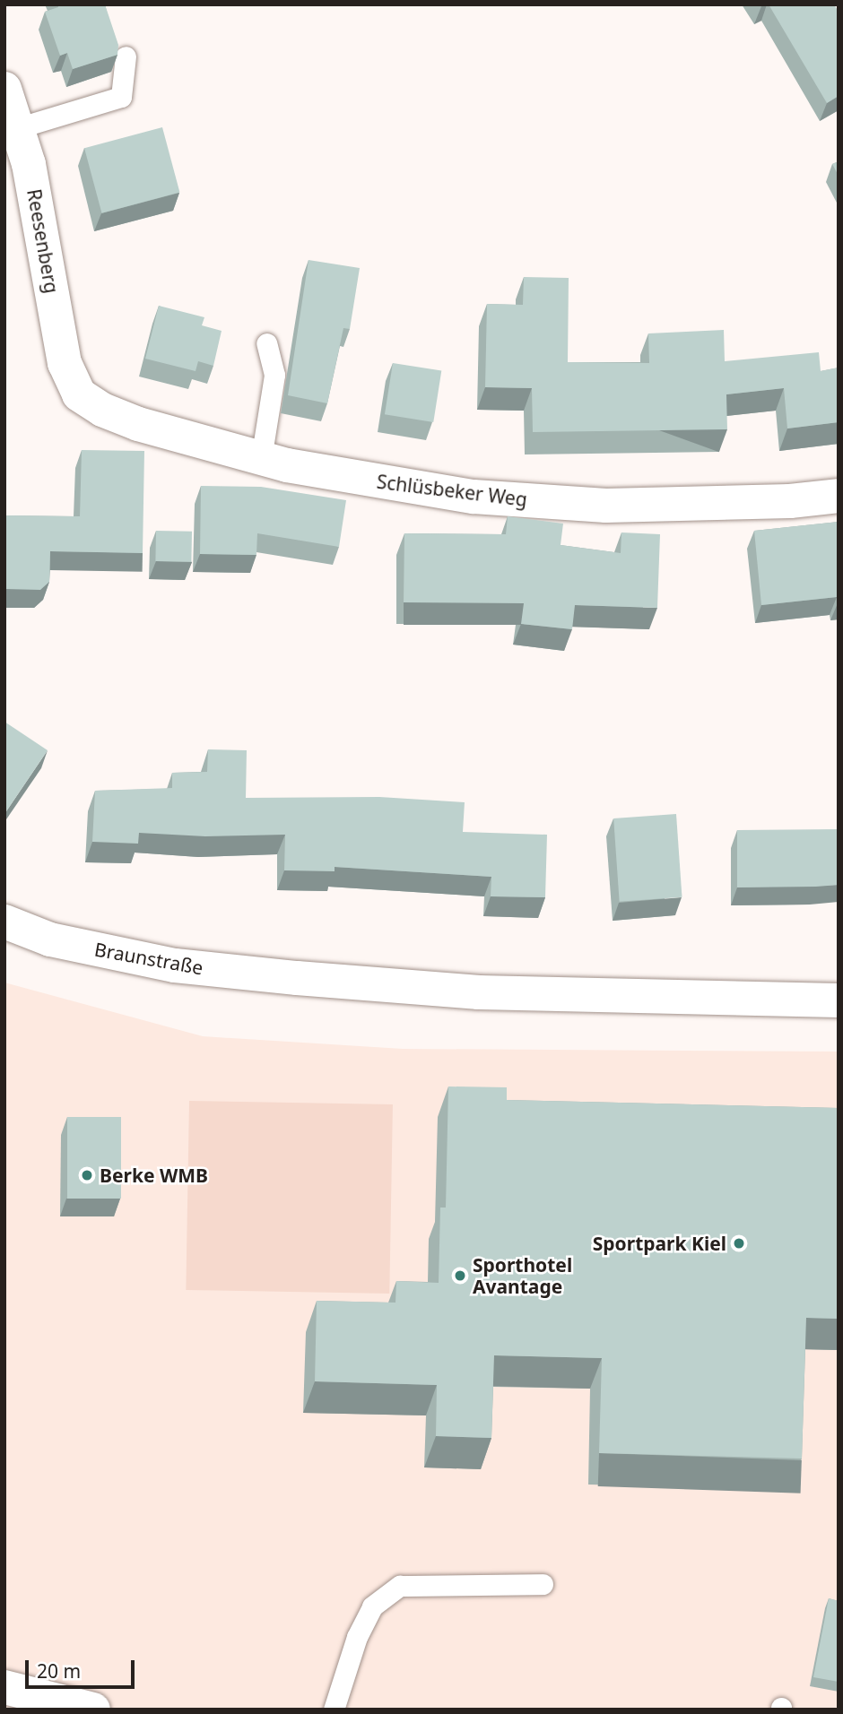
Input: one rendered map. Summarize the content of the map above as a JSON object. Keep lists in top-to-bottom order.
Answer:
{
  "streets": {
    "street": ["Reesenberg", "Schlüsbeker Weg", "Braunstraße"]
  },
  "crossings": [
    ["Reesenberg", "Schlüsbeker Weg"]
  ],
  "places": ["Berke WMB", "Sportpark Kiel", "Sporthotel Avantage"],
  "scale_bar": "20 m"
}
